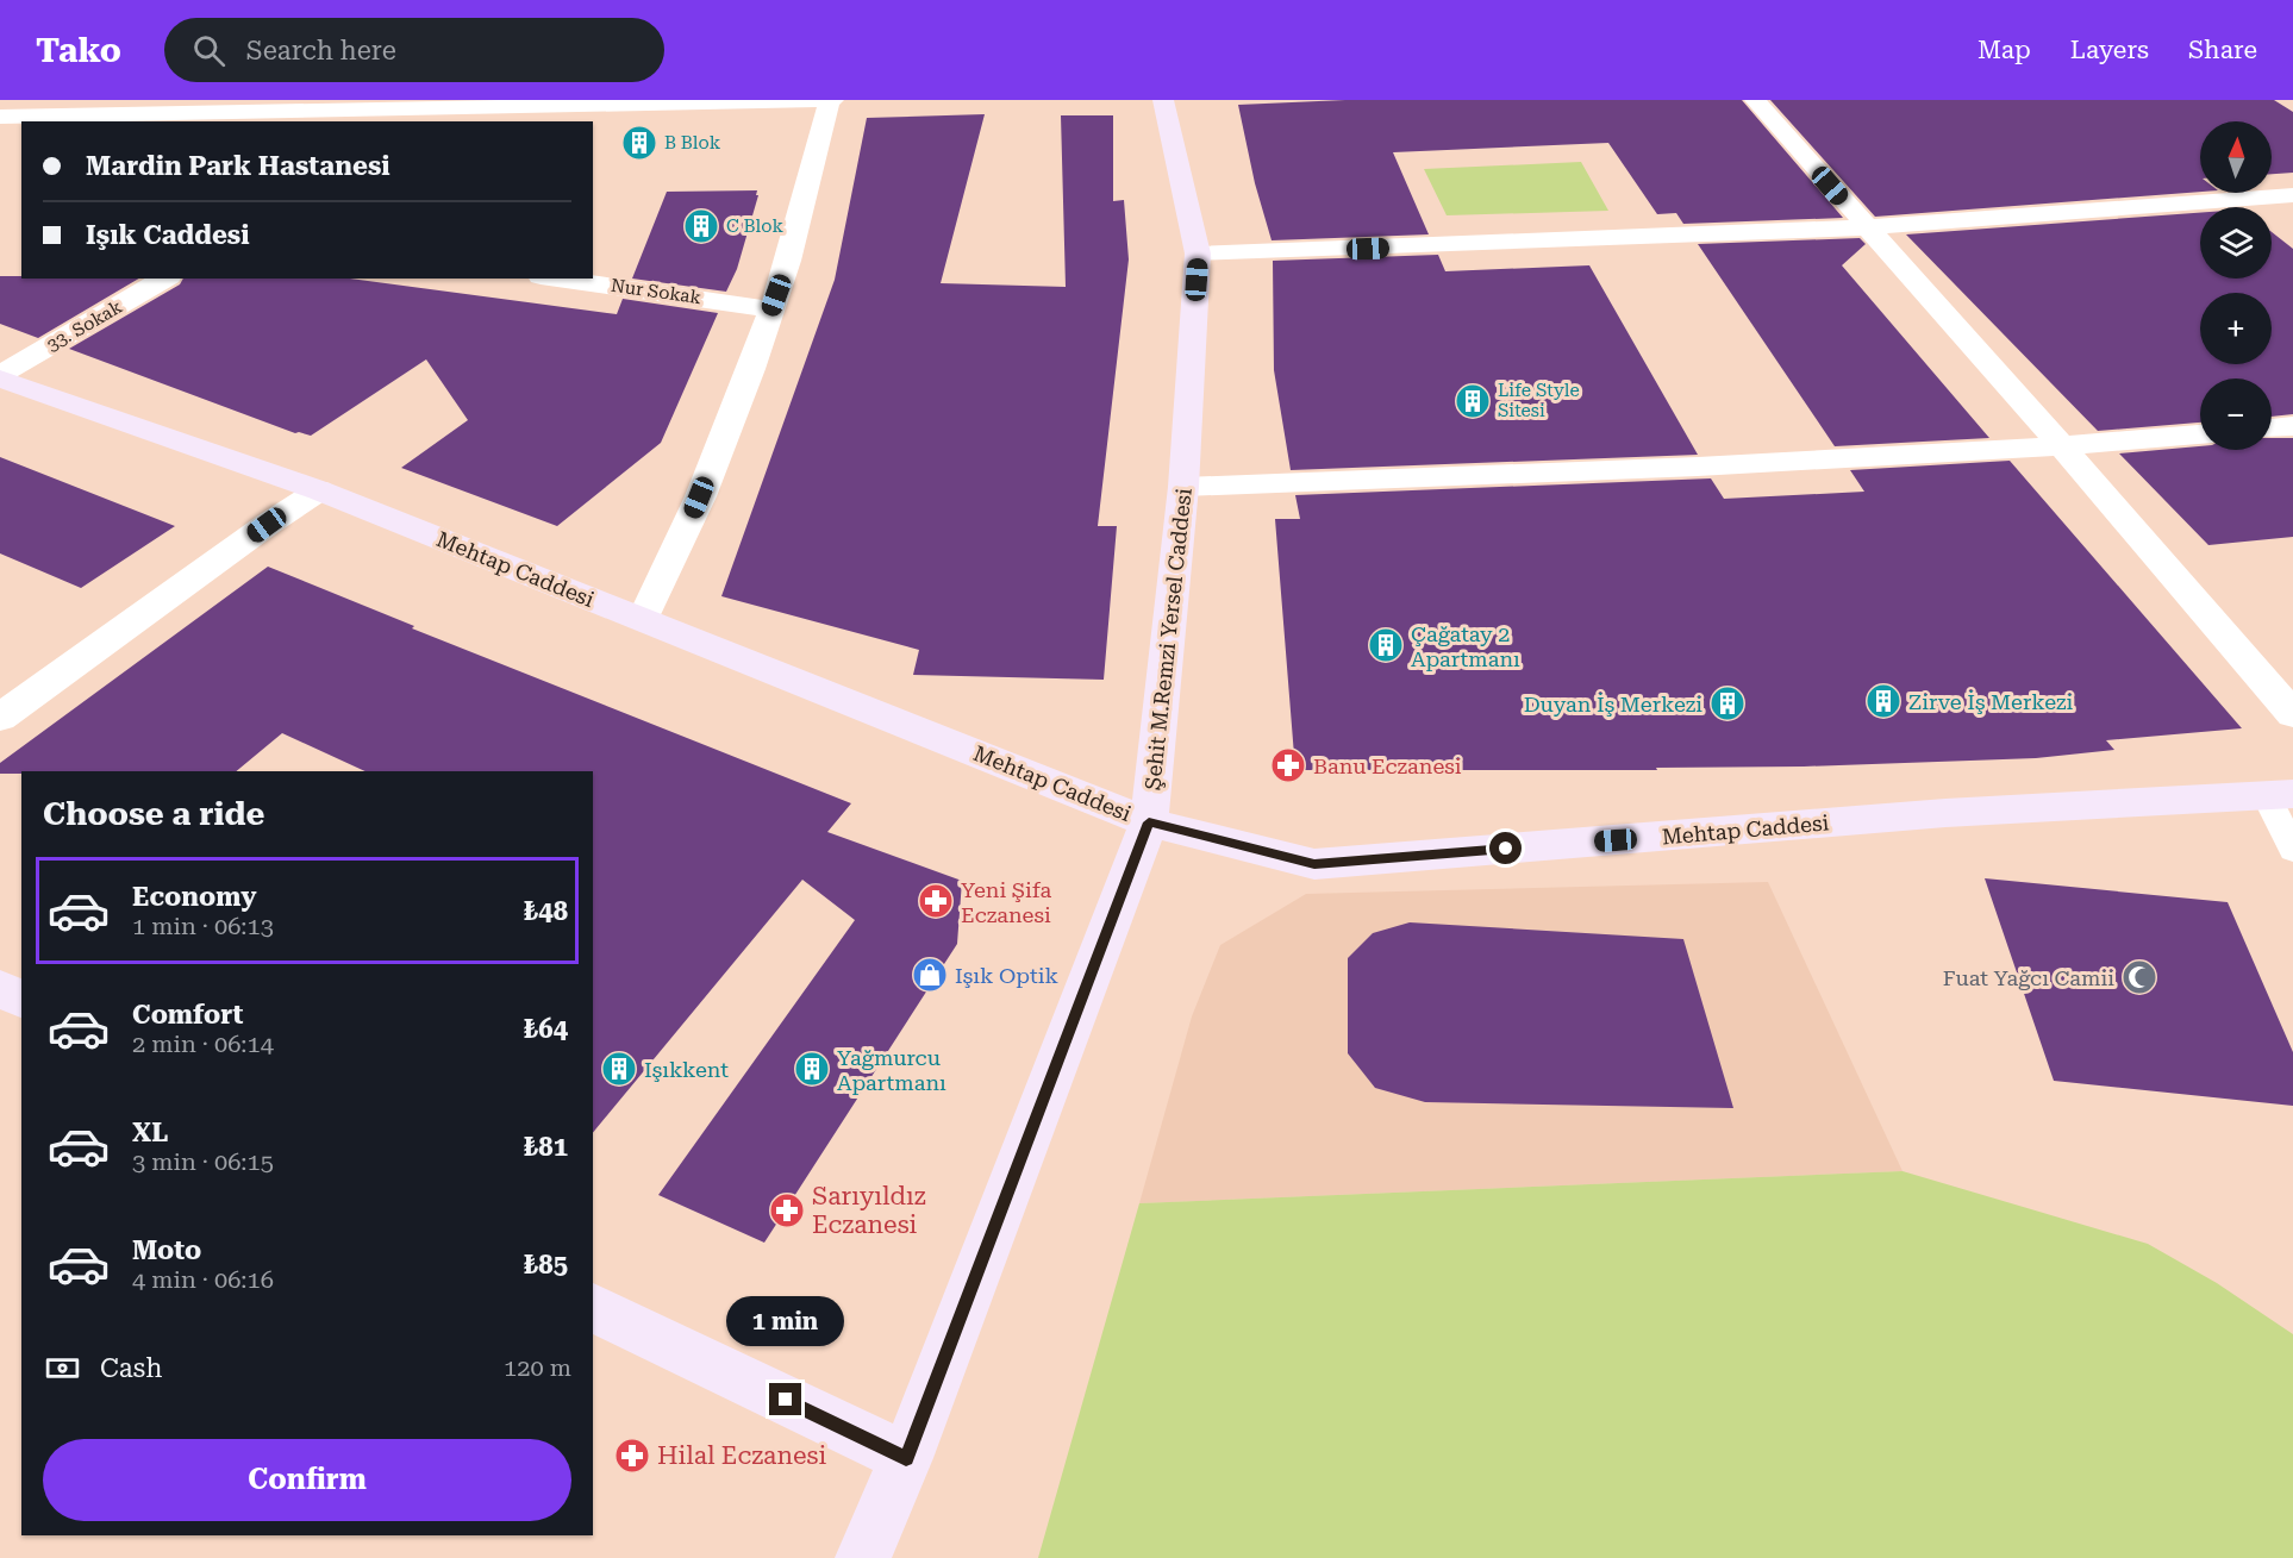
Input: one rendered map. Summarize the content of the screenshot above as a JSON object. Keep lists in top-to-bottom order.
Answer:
{
  "streets": {
    "street": [
      "Nur Sokak",
      "33. Sokak",
      "Mehtap Caddesi",
      "Şehit M.Remzi Yersel Caddesi"
    ]
  },
  "crossings": [
    ["33. Sokak", "Mehtap Caddesi"],
    ["Mehtap Caddesi", "Şehit M.Remzi Yersel Caddesi"]
  ],
  "places": {
    "building": [
      "B Blok",
      "C Blok",
      "Life Style Sitesi",
      "Çağatay 2 Apartmanı",
      "Zirve İş Merkezi",
      "Duyan İş Merkezi",
      "Işıkkent",
      "Yağmurcu Apartmanı"
    ],
    "pharmacy": [
      "Banu Eczanesi",
      "Yeni Şifa Eczanesi",
      "Sarıyıldız Eczanesi",
      "Hilal Eczanesi"
    ],
    "shop": ["Işık Optik"],
    "mosque": ["Fuat Yağcı Camii"]
  },
  "north": "top",
  "page": {
    "header": "Tako",
    "search": "Search here",
    "nav": ["Map", "Layers", "Share"],
    "map_buttons": ["+", "−"],
    "banner": ["Mardin Park Hastanesi", "Işık Caddesi"],
    "heading": "Choose a ride",
    "list": [
      {
        "name": "Economy",
        "note": "1 min · 06:13",
        "value": "₺48"
      },
      {
        "name": "Comfort",
        "note": "2 min · 06:14",
        "value": "₺64"
      },
      {
        "name": "XL",
        "note": "3 min · 06:15",
        "value": "₺81"
      },
      {
        "name": "Moto",
        "note": "4 min · 06:16",
        "value": "₺85"
      }
    ],
    "bubble": "1 min",
    "pay": ["Cash", "120 m"],
    "buttons": "Confirm"
  }
}
